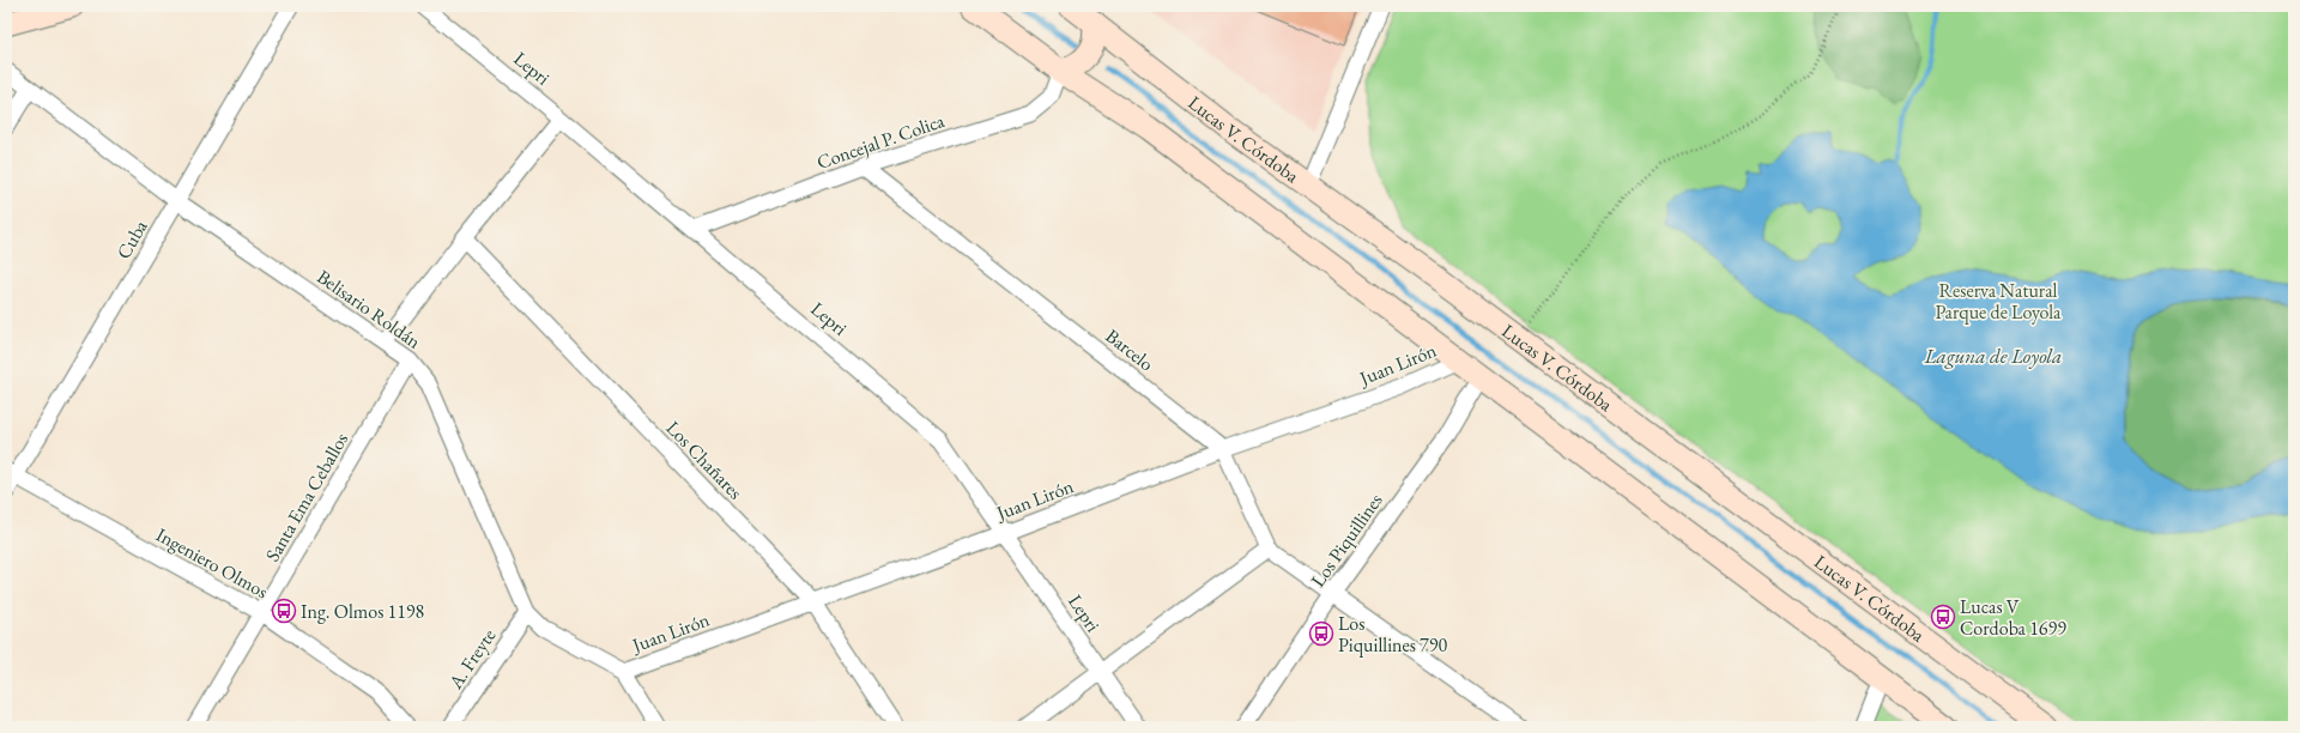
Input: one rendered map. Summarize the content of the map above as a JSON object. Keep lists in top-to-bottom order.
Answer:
{
  "streets": {
    "main road": ["Lucas V. Córdoba"],
    "street": [
      "Lepri",
      "Concejal P. Colica",
      "Cuba",
      "Belisario Roldán",
      "Barcelo",
      "Juan Lirón",
      "Los Chañares",
      "Santa Ema Ceballos",
      "Los Piquillines",
      "Ingeniero Olmos",
      "A. Freyte"
    ]
  },
  "crossings": [
    ["Lepri", "Concejal P. Colica"],
    ["Lepri", "Juan Lirón"],
    ["Concejal P. Colica", "Barcelo"],
    ["Cuba", "Belisario Roldán"],
    ["Cuba", "Ingeniero Olmos"],
    ["Belisario Roldán", "Juan Lirón"],
    ["Belisario Roldán", "Santa Ema Ceballos"],
    ["Belisario Roldán", "A. Freyte"],
    ["Barcelo", "Juan Lirón"],
    ["Juan Lirón", "Los Chañares"],
    ["Santa Ema Ceballos", "Ingeniero Olmos"]
  ],
  "water": ["Laguna de Loyola"],
  "parks": ["Reserva Natural Parque de Loyola"],
  "places": {
    "bus stop": ["Ing. Olmos 1198", "Lucas V Cordoba 1699", "Los Piquillines 790"]
  }
}
